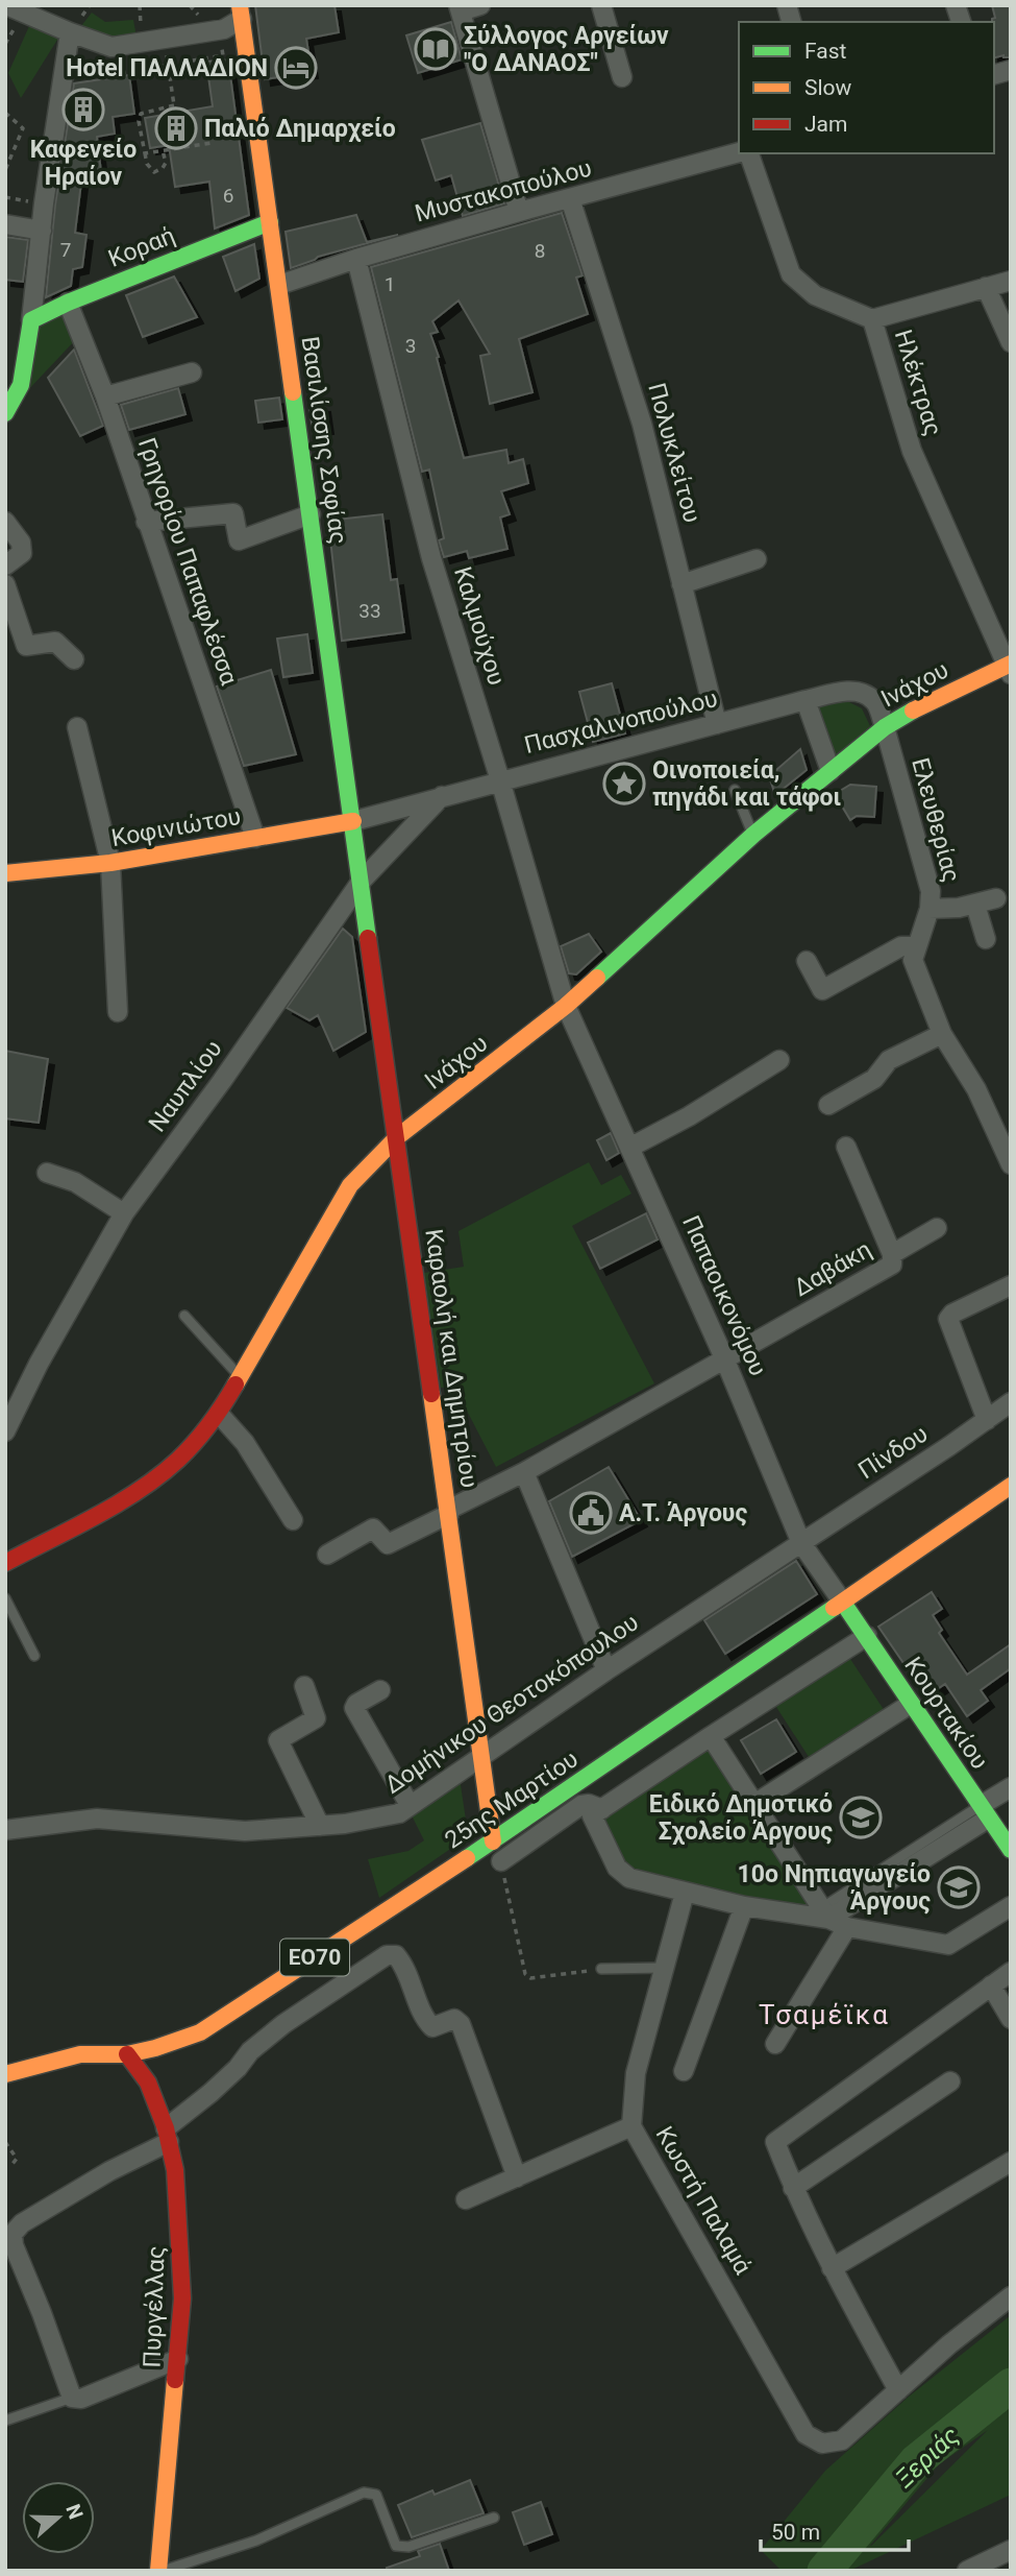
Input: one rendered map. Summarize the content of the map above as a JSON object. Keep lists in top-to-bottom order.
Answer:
{
  "streets": {
    "main road": [
      "Κοραή",
      "Βασιλίσσης Σοφίας",
      "Ινάχου",
      "Κοφινιώτου",
      "Καραολή και Δημητρίου",
      "Κουρτακίου",
      "25ης Μαρτίου",
      "ΕΟ70",
      "Πυργέλλας"
    ],
    "street": [
      "Μυστακοπούλου",
      "Ηλέκτρας",
      "Πολυκλείτου",
      "Γρηγορίου Παπαφλέσσα",
      "Καλμούχου",
      "Πασχαλινοπούλου",
      "Ελευθερίας",
      "Ναυπλίου",
      "Δαβάκη",
      "Παπαοικονόμου",
      "Πίνδου",
      "Δομήνικου Θεοτοκόπουλου",
      "Κωστή Παλαμά"
    ]
  },
  "crossings": [
    ["Μυστακοπούλου", "Βασιλίσσης Σοφίας"],
    ["Μυστακοπούλου", "Πολυκλείτου"],
    ["Μυστακοπούλου", "Καλμούχου"],
    ["Κοραή", "Βασιλίσσης Σοφίας"],
    ["Κοραή", "Γρηγορίου Παπαφλέσσα"],
    ["Ηλέκτρας", "Ινάχου"],
    ["Βασιλίσσης Σοφίας", "Πασχαλινοπούλου"],
    ["Βασιλίσσης Σοφίας", "Κοφινιώτου"],
    ["Βασιλίσσης Σοφίας", "Ναυπλίου"],
    ["Βασιλίσσης Σοφίας", "Καραολή και Δημητρίου"],
    ["Πολυκλείτου", "Πασχαλινοπούλου"],
    ["Γρηγορίου Παπαφλέσσα", "Κοφινιώτου"],
    ["Καλμούχου", "Ινάχου"],
    ["Καλμούχου", "Πασχαλινοπούλου"],
    ["Καλμούχου", "Παπαοικονόμου"],
    ["Ινάχου", "Πασχαλινοπούλου"],
    ["Ινάχου", "Ελευθερίας"],
    ["Ινάχου", "Παπαοικονόμου"],
    ["Ινάχου", "Καραολή και Δημητρίου"],
    ["Πασχαλινοπούλου", "Ελευθερίας"],
    ["Πασχαλινοπούλου", "Κοφινιώτου"],
    ["Πασχαλινοπούλου", "Ναυπλίου"],
    ["Ναυπλίου", "Καραολή και Δημητρίου"],
    ["Δαβάκη", "Παπαοικονόμου"],
    ["Δαβάκη", "Καραολή και Δημητρίου"],
    ["Παπαοικονόμου", "Πίνδου"],
    ["Παπαοικονόμου", "Δομήνικου Θεοτοκόπουλου"],
    ["Παπαοικονόμου", "Κουρτακίου"],
    ["Παπαοικονόμου", "25ης Μαρτίου"],
    ["Καραολή και Δημητρίου", "Δομήνικου Θεοτοκόπουλου"],
    ["Καραολή και Δημητρίου", "25ης Μαρτίου"],
    ["Πίνδου", "Δομήνικου Θεοτοκόπουλου"],
    ["Κουρτακίου", "25ης Μαρτίου"],
    ["25ης Μαρτίου", "Πυργέλλας"]
  ],
  "districts": ["Τσαμέϊκα"],
  "water": ["Ξεριάς"],
  "places": {
    "library": ["Σύλλογος Αργείων \"Ο ΔΑΝΑΟΣ\""],
    "hotel": ["Hotel ΠΑΛΛΑΔΙΟΝ"],
    "building": ["Καφενείο Ηραίον", "Παλιό Δημαρχείο"],
    "place": ["Οινοποιεία, πηγάδι και τάφοι"],
    "public building": ["Α.Τ. Άργους"],
    "school or university": ["Ειδικό Δημοτικό Σχολείο Άργους", "10ο Νηπιαγωγείο Άργους"]
  },
  "house_numbers": [
    "6",
    "7",
    "8",
    "1",
    "3",
    "33"
  ],
  "legend": ["Fast", "Slow", "Jam"],
  "scale_bar": "50 m",
  "north": "right"
}
